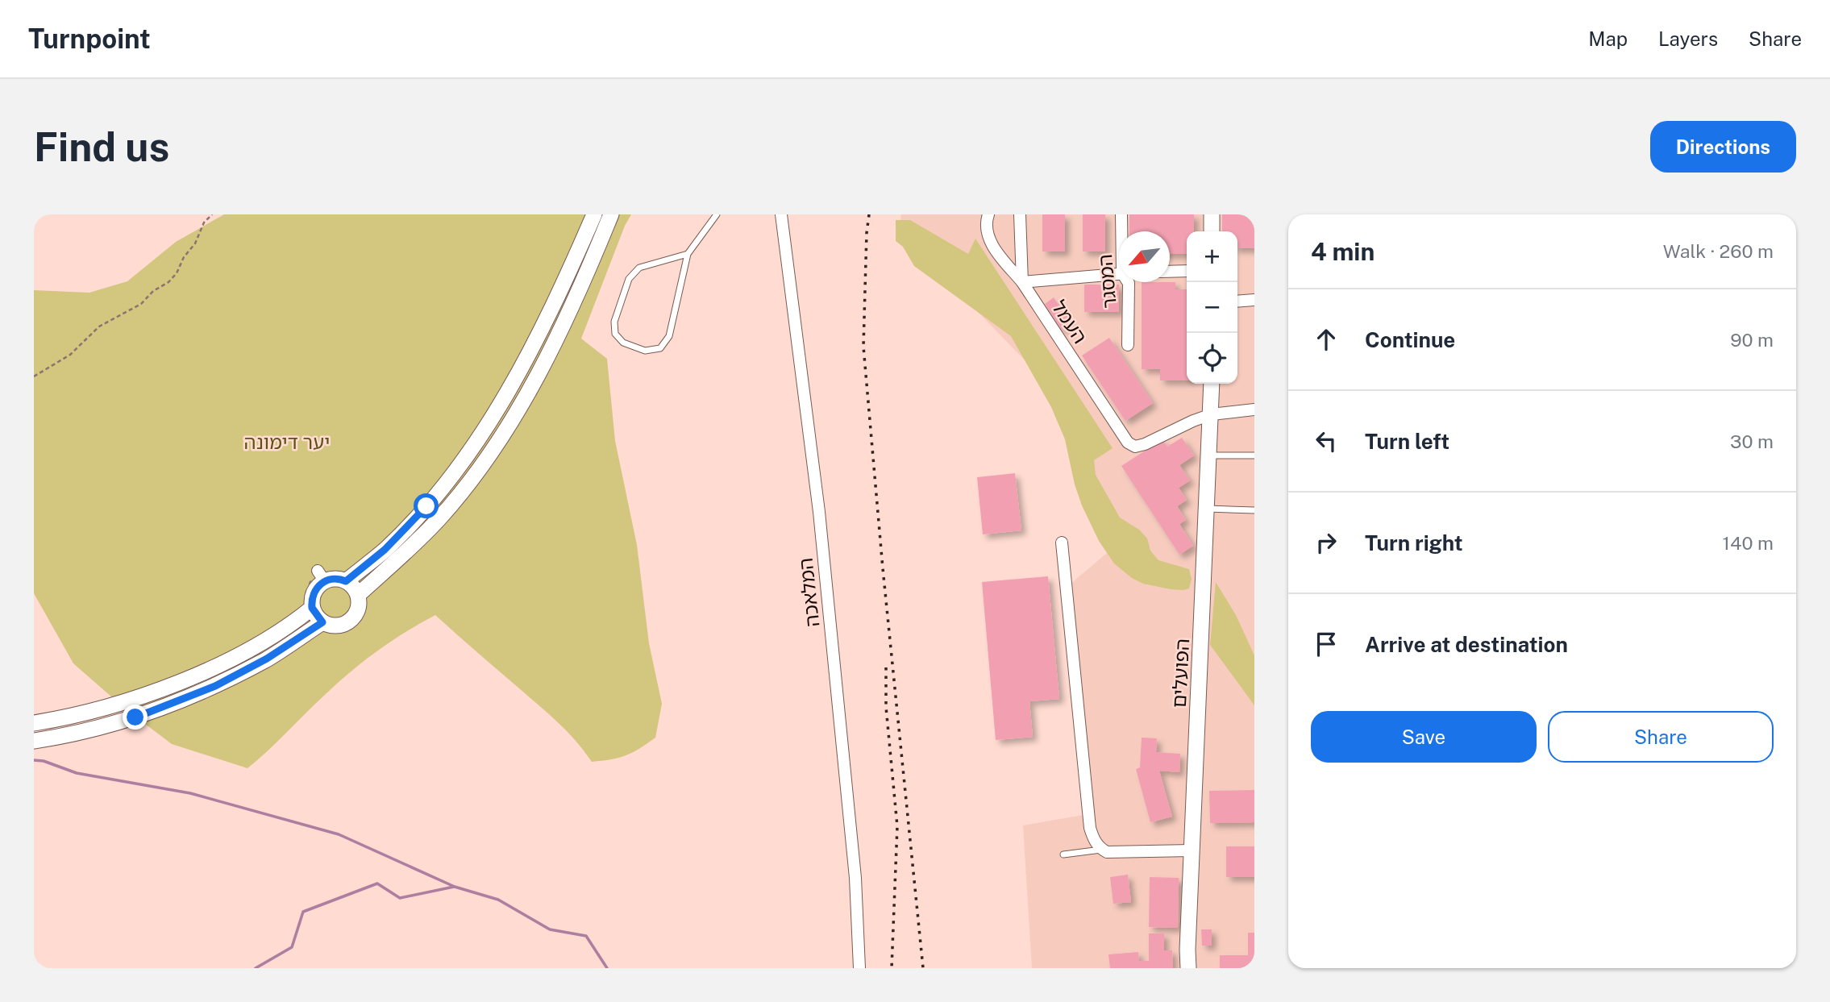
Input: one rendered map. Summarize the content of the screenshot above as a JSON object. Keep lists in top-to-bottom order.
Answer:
{
  "streets": {
    "main road": ["הפועלים"],
    "street": ["המסגר", "העמל", "המלאכה"]
  },
  "crossings": [
    ["העמל", "הפועלים"]
  ],
  "parks": ["יער דימונה"],
  "north": "bottom left",
  "page": {
    "header": "Turnpoint",
    "nav": ["Map", "Layers", "Share"],
    "buttons": [
      "Directions",
      ["Save", "Share"]
    ],
    "title": "Find us",
    "heading": ["4 min", "Walk · 260 m"],
    "map_buttons": ["+", "−"],
    "list": [
      ["Continue", "90 m"],
      ["Turn left", "30 m"],
      ["Turn right", "140 m"],
      "Arrive at destination"
    ]
  }
}
